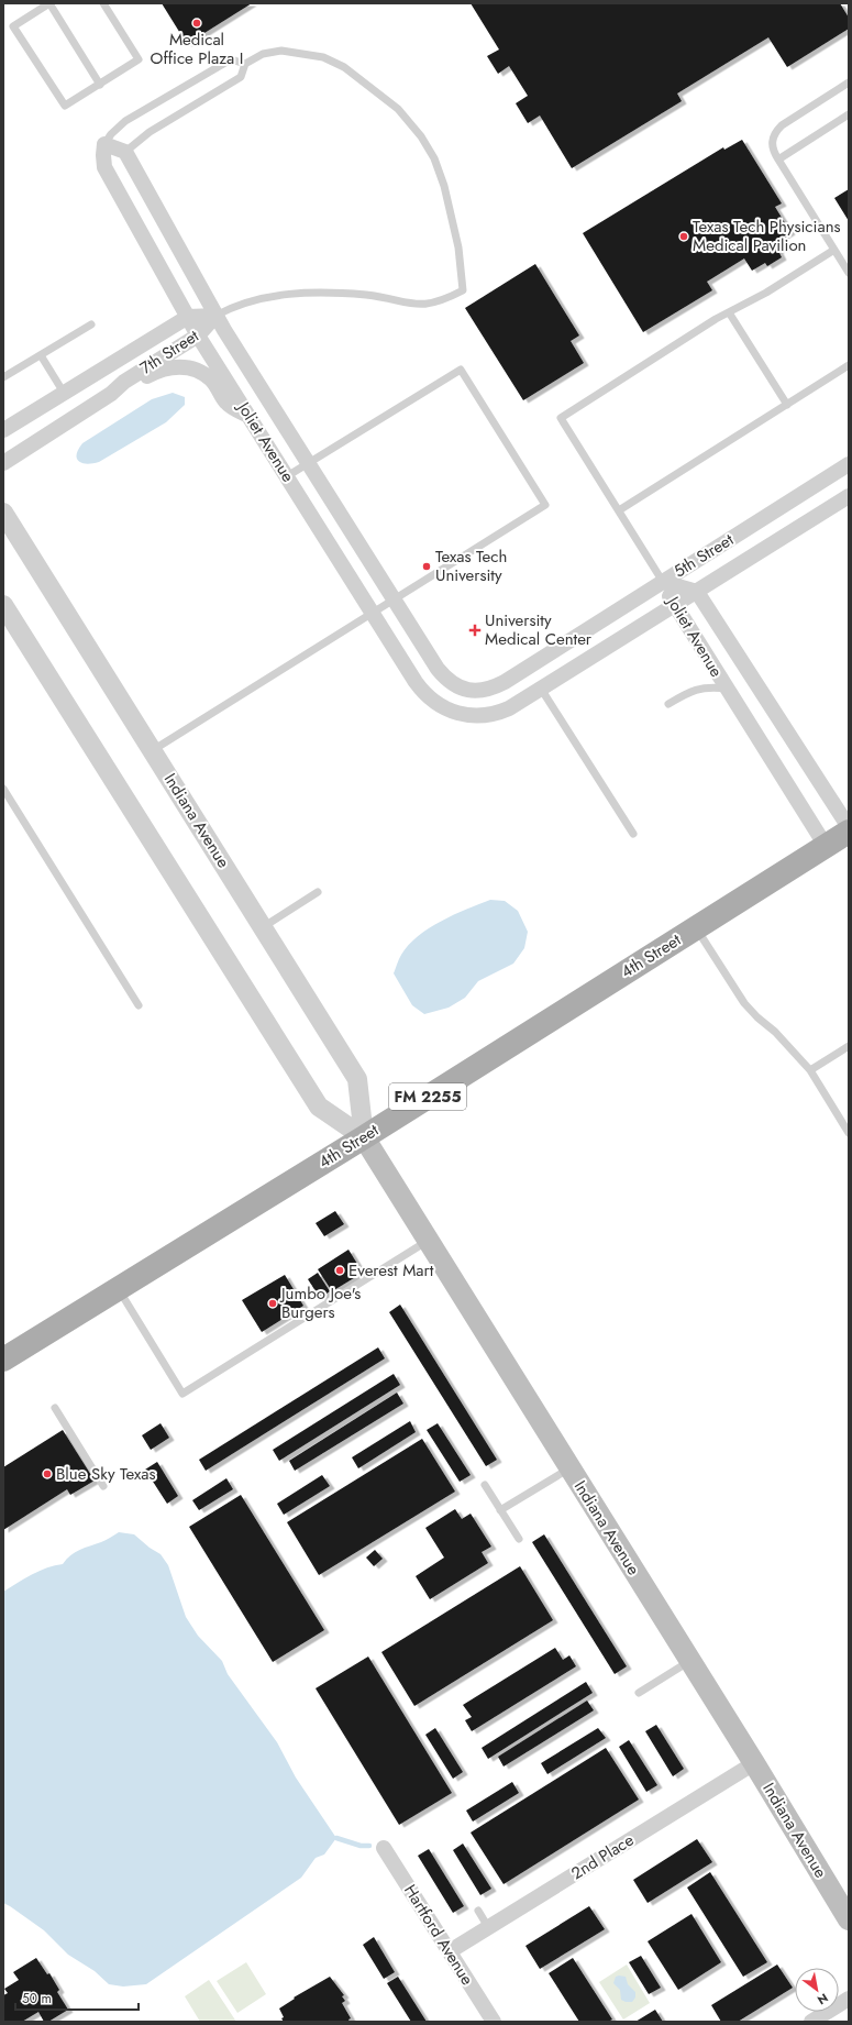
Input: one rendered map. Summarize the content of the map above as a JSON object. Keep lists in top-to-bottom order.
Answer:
{
  "streets": {
    "main road": ["Indiana Avenue", "4th Street", "FM 2255"],
    "street": [
      "7th Street",
      "Joliet Avenue",
      "5th Street",
      "2nd Place",
      "Hartford Avenue"
    ]
  },
  "crossings": [
    ["7th Street", "Joliet Avenue"],
    ["Joliet Avenue", "5th Street"],
    ["Joliet Avenue", "4th Street"],
    ["Indiana Avenue", "4th Street"],
    ["Indiana Avenue", "2nd Place"],
    ["2nd Place", "Hartford Avenue"]
  ],
  "places": {
    "other": [
      "Medical Office Plaza I",
      "Texas Tech Physicians Medical Pavilion",
      "Texas Tech University",
      "Everest Mart",
      "Jumbo Joe's Burgers",
      "Blue Sky Texas"
    ],
    "health": ["University Medical Center"]
  },
  "scale_bar": "50 m",
  "north": "bottom right"
}
